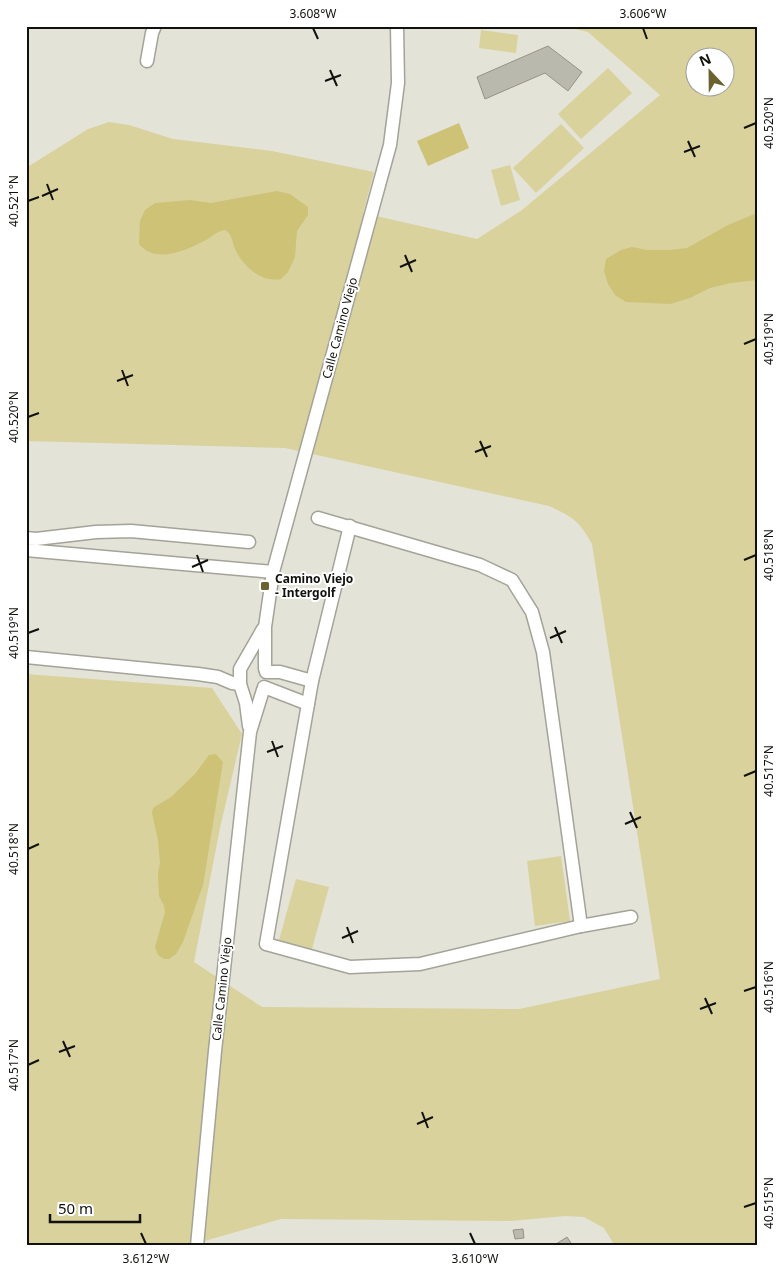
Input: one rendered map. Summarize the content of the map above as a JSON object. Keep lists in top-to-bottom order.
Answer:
{
  "streets": {
    "street": ["Calle Camino Viejo"]
  },
  "places": {
    "transit": ["Camino Viejo - Intergolf"]
  },
  "scale_bar": "50 m",
  "north": "top",
  "coordinates": [
    "3.608°W",
    "3.606°W",
    "40.520°N",
    "40.521°N",
    "40.519°N",
    "40.518°N",
    "40.517°N",
    "40.516°N",
    "40.515°N",
    "3.612°W",
    "3.610°W"
  ]
}
